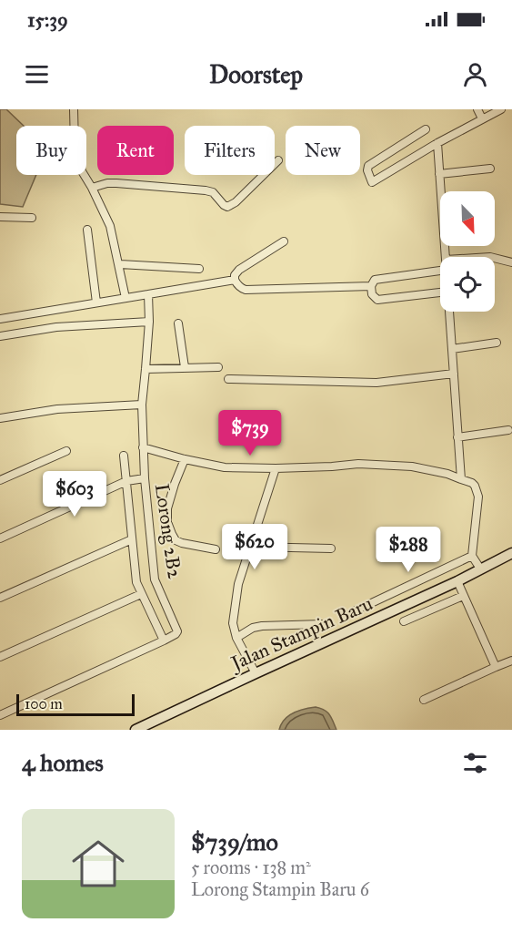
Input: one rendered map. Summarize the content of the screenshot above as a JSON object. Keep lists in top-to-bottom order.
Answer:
{
  "streets": {
    "street": ["Lorong 2B2", "Jalan Stampin Baru"]
  },
  "scale_bar": "100 m",
  "north": "bottom right",
  "page": {
    "status": "15:39",
    "header": "Doorstep",
    "chip": [
      "Buy",
      "Rent",
      "Filters",
      "New"
    ],
    "price": [
      "$739",
      "$603",
      "$620",
      "$288"
    ],
    "scale": "100 m",
    "heading": "4 homes",
    "list": [
      {
        "name": "$739/mo",
        "note": "5 rooms · 138 m² · Lorong Stampin Baru 6"
      }
    ]
  }
}
